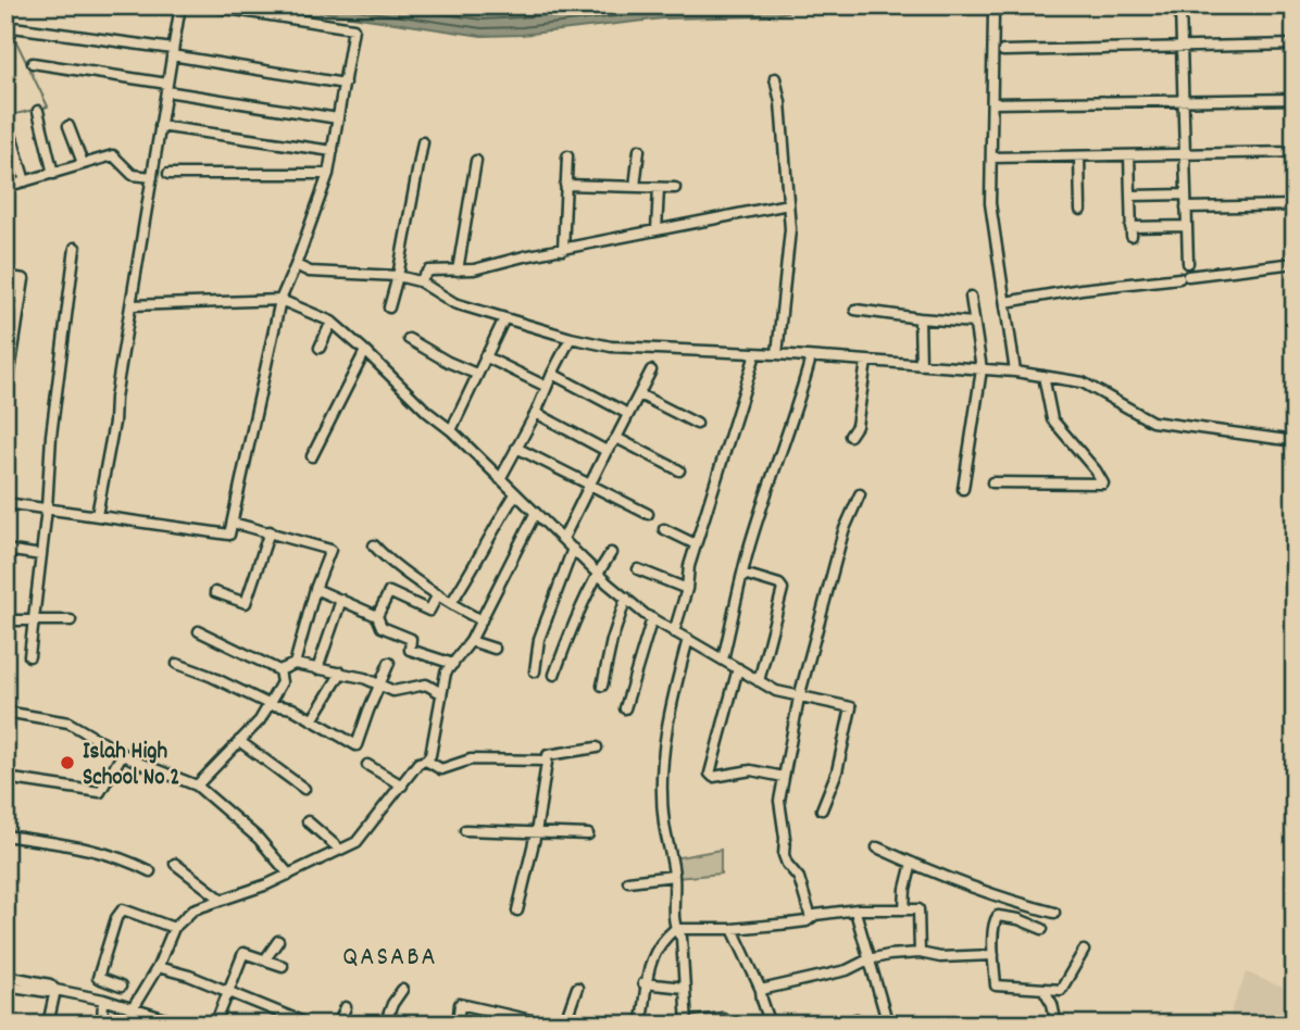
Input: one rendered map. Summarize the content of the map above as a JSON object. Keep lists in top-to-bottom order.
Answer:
{
  "districts": ["QASABA"],
  "places": ["Islah High School No 2"]
}
